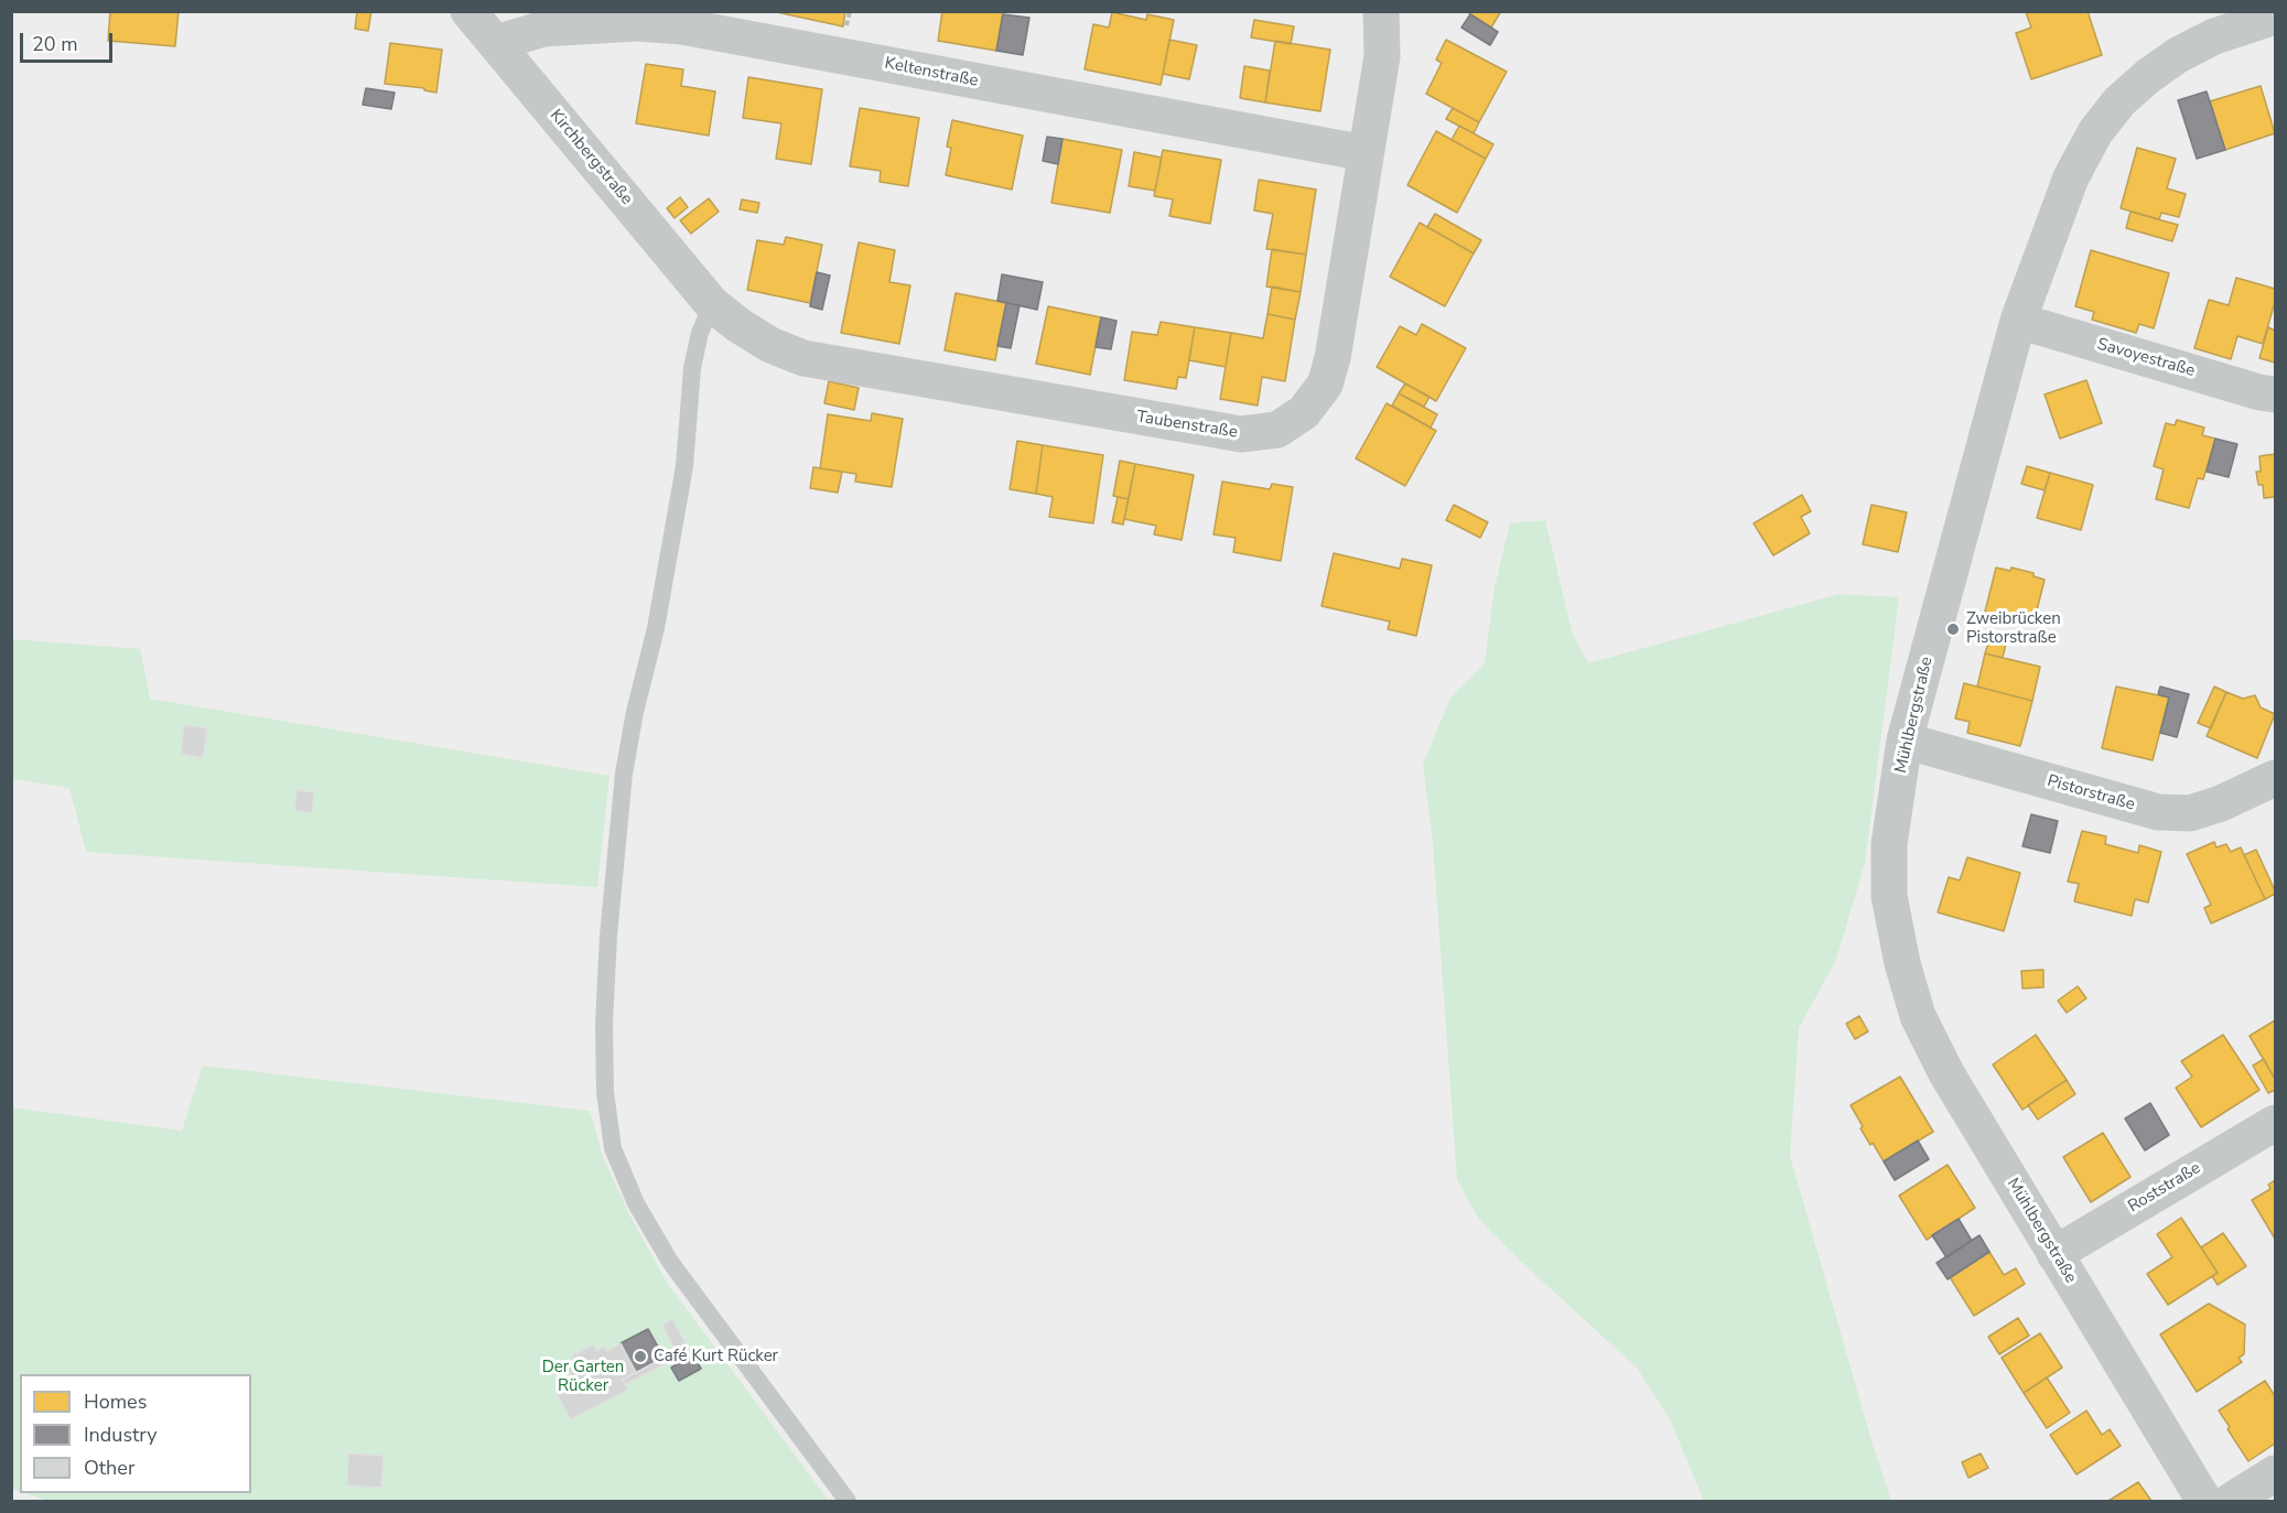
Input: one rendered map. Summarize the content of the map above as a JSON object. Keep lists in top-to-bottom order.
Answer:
{
  "streets": {
    "street": [
      "Keltenstraße",
      "Kirchbergstraße",
      "Savoyestraße",
      "Taubenstraße",
      "Mühlbergstraße",
      "Pistorstraße",
      "Roststraße"
    ]
  },
  "crossings": [
    ["Keltenstraße", "Kirchbergstraße"],
    ["Keltenstraße", "Taubenstraße"],
    ["Kirchbergstraße", "Taubenstraße"],
    ["Savoyestraße", "Mühlbergstraße"],
    ["Mühlbergstraße", "Pistorstraße"],
    ["Mühlbergstraße", "Roststraße"]
  ],
  "parks": ["Der Garten Rücker"],
  "places": ["Zweibrücken Pistorstraße", "Café Kurt Rücker"],
  "legend": ["Homes", "Industry", "Other"],
  "scale_bar": "20 m"
}
